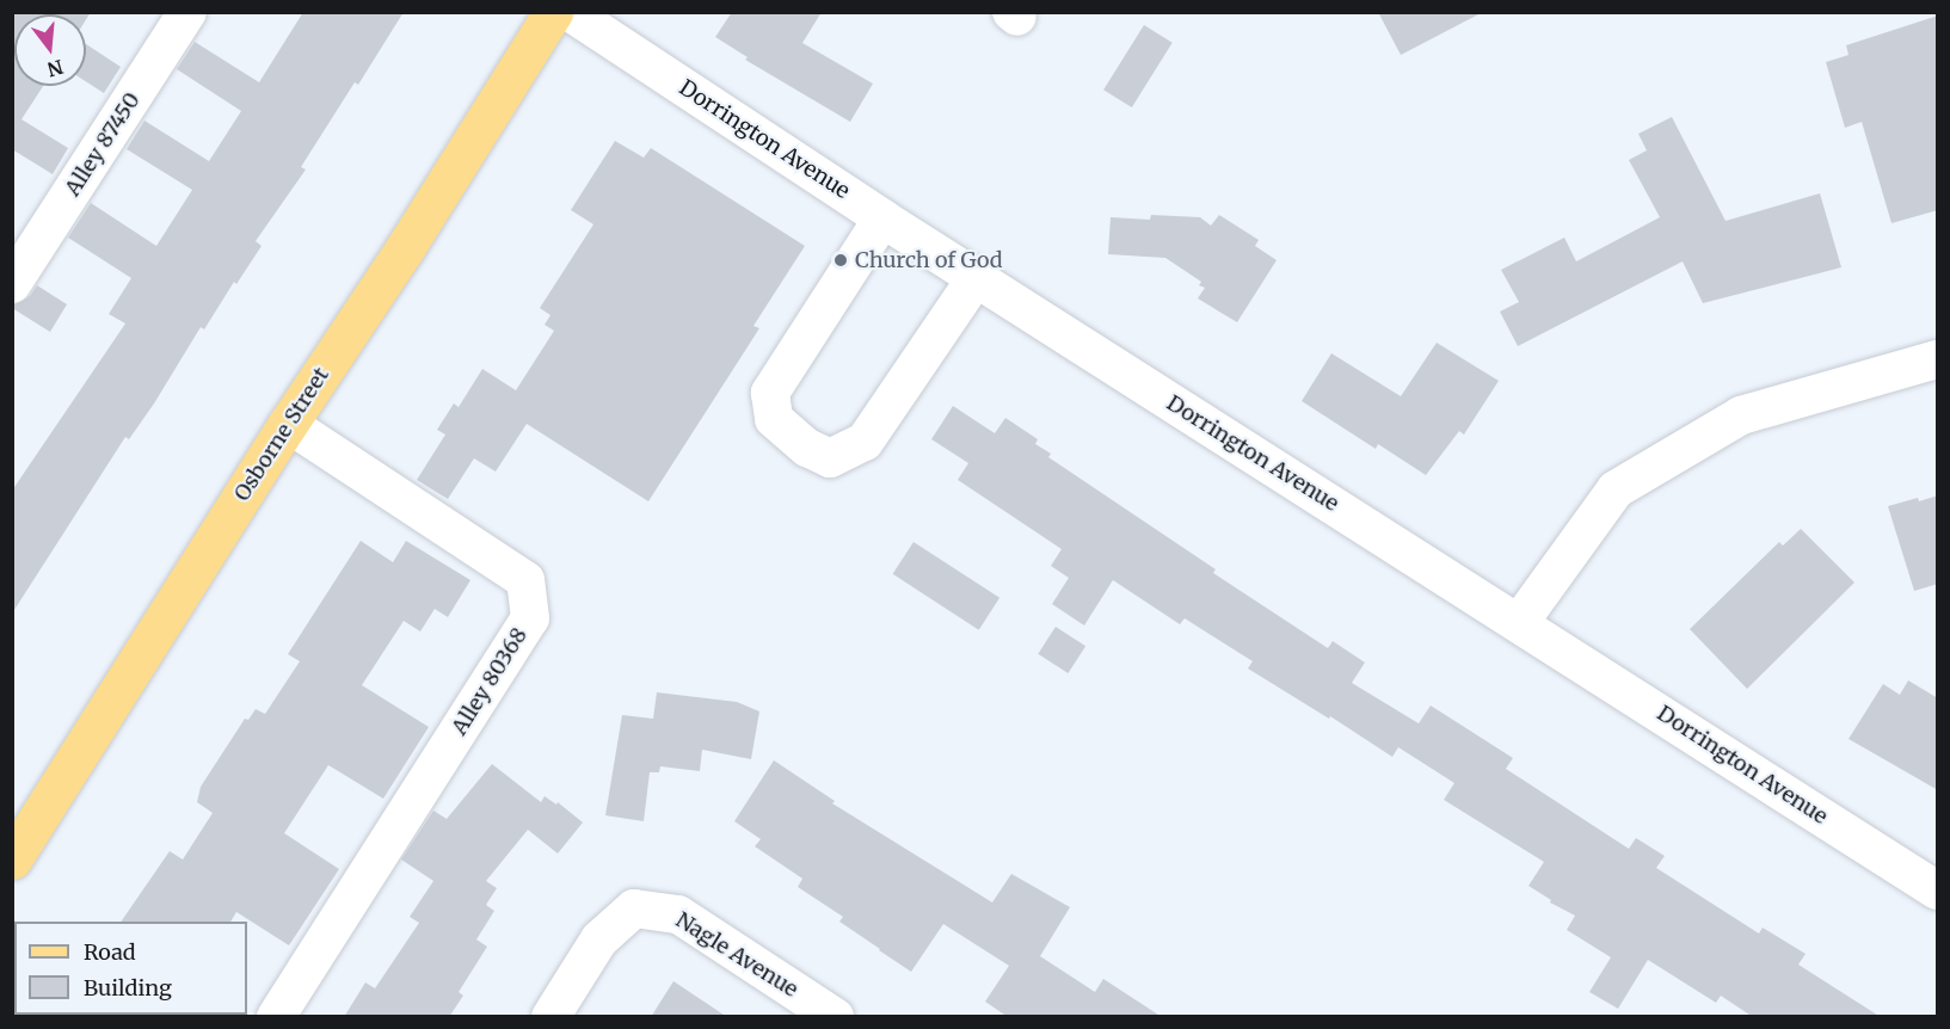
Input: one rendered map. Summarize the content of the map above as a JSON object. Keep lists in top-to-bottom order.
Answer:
{
  "streets": {
    "main road": ["Osborne Street"],
    "street": [
      "Dorrington Avenue",
      "Alley 87450",
      "Alley 80368",
      "Nagle Avenue"
    ]
  },
  "crossings": [
    ["Osborne Street", "Alley 80368"]
  ],
  "places": ["Church of God"],
  "legend": ["Road", "Building"],
  "north": "bottom"
}
